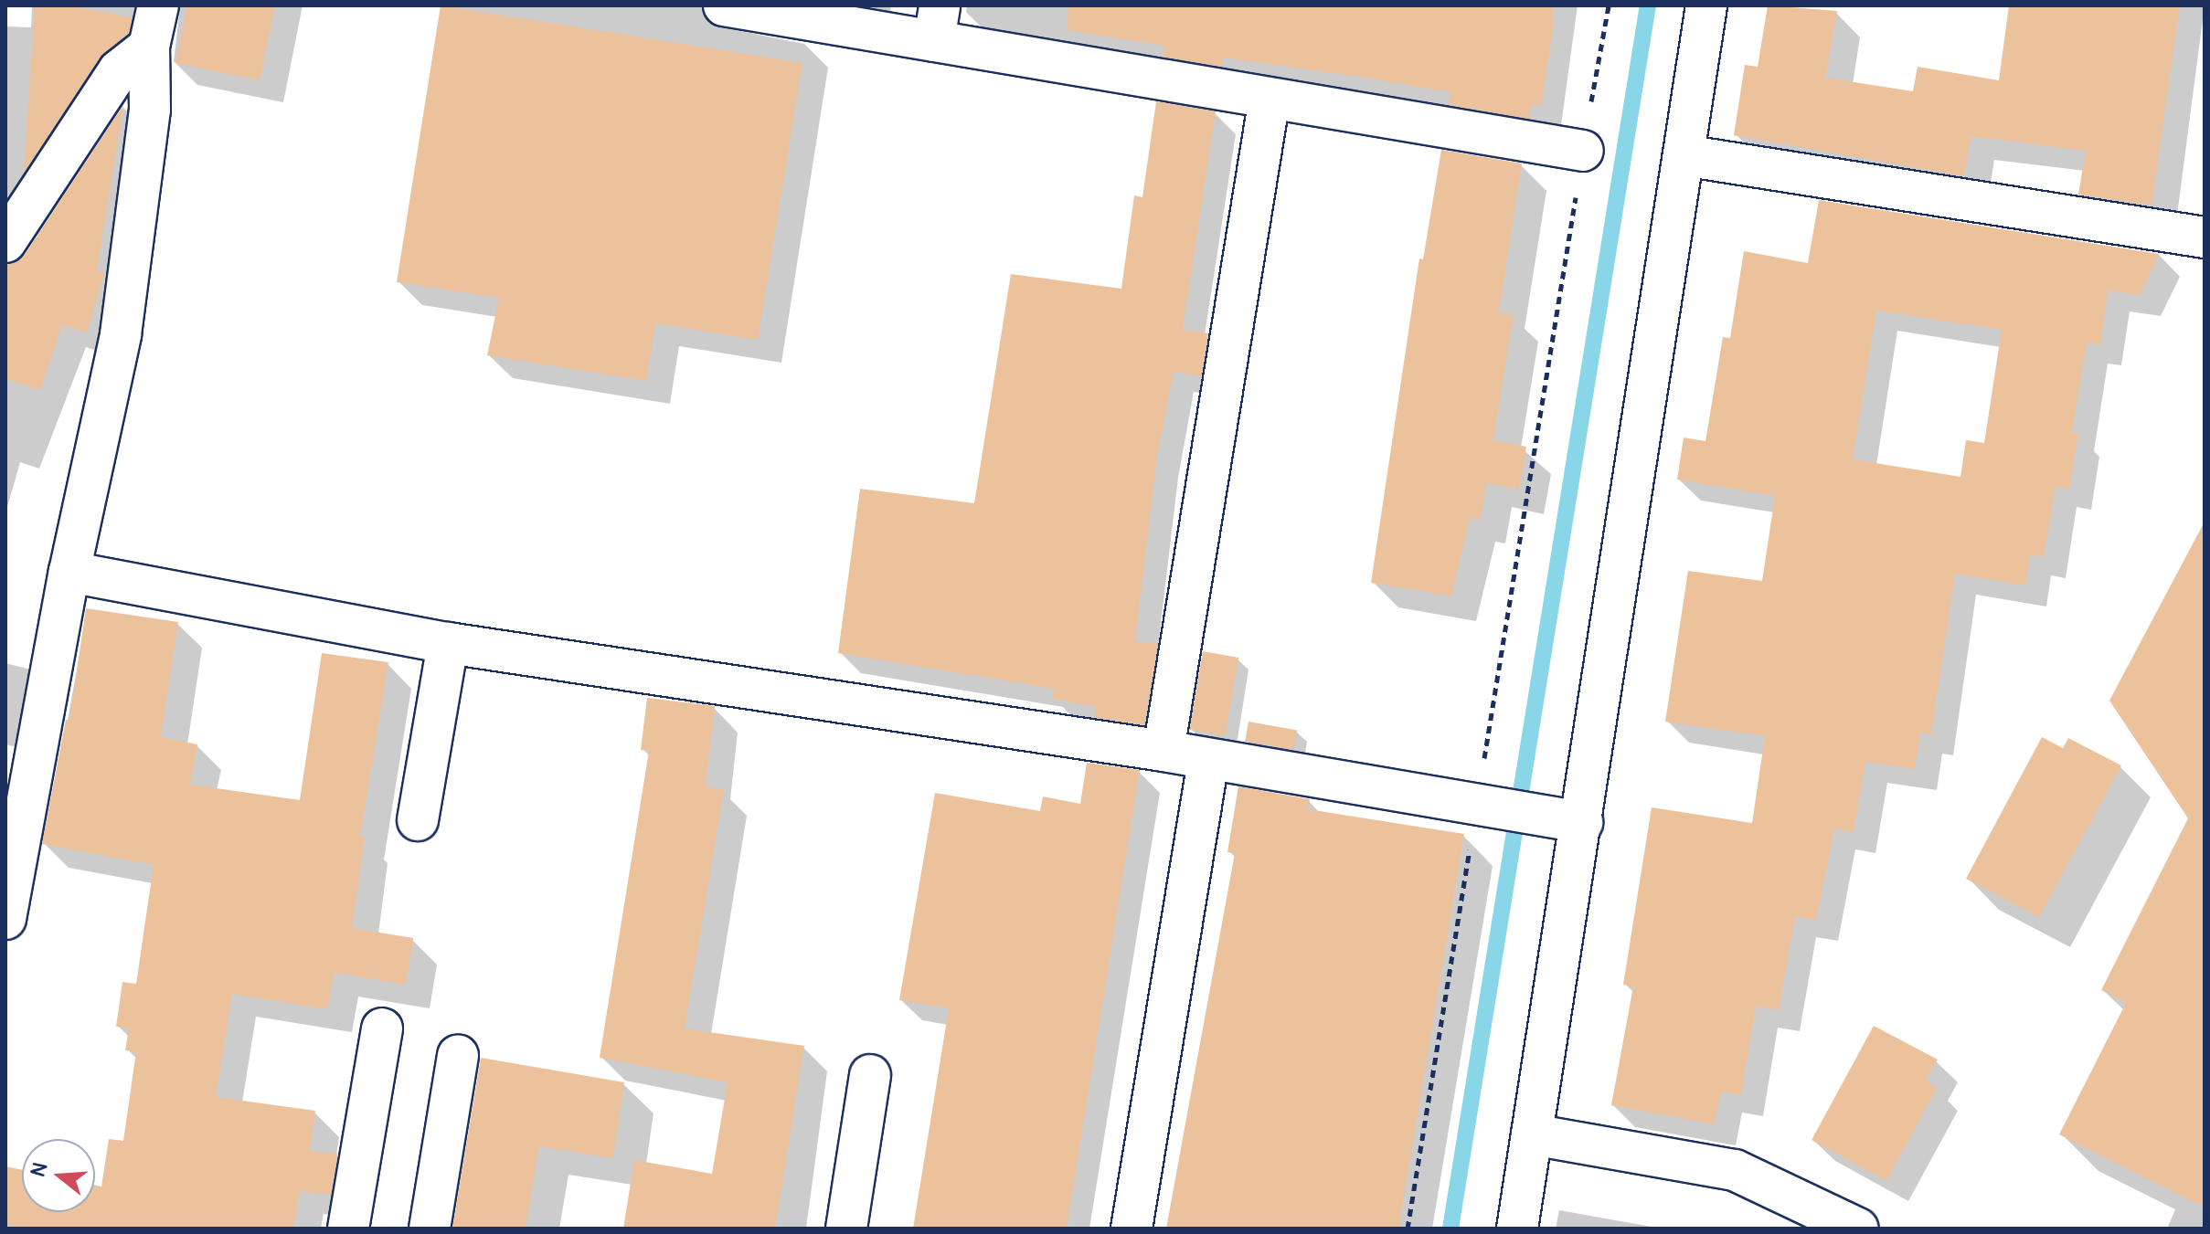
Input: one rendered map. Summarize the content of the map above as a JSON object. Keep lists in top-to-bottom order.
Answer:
{
  "north": "left"
}
